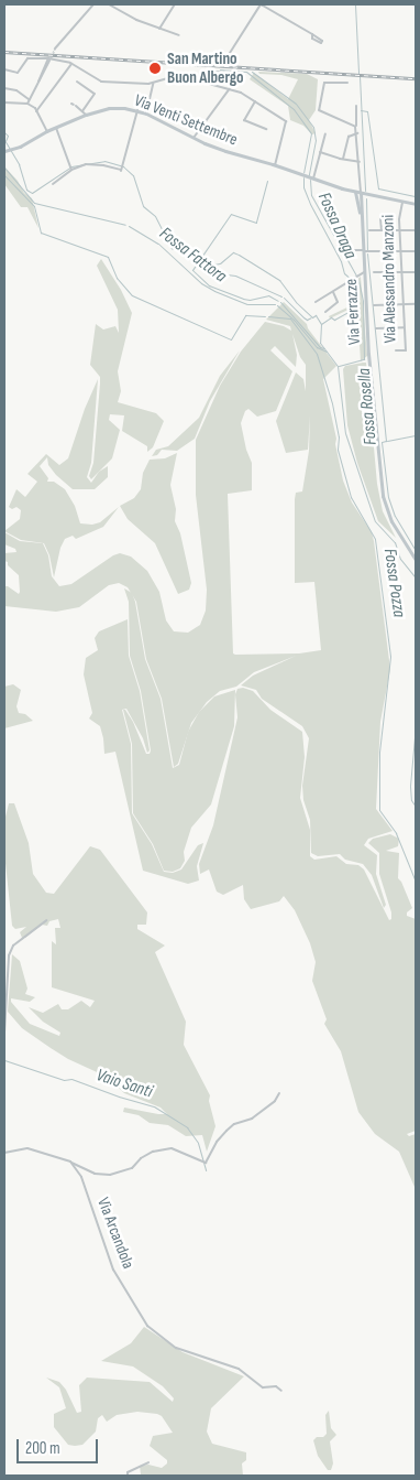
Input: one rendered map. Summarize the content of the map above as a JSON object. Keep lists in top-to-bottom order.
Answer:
{
  "streets": {
    "main road": ["Via Venti Settembre", "Via Ferrazze"],
    "street": ["Via Alessandro Manzoni", "Via Arcandola"]
  },
  "crossings": [
    ["Via Venti Settembre", "Via Alessandro Manzoni"]
  ],
  "water": [
    "Fossa Draga",
    "Fossa Fattora",
    "Fossa Rosella",
    "Fossa Pozza",
    "Vaio Santi"
  ],
  "places": ["San Martino Buon Albergo"],
  "scale_bar": "200 m"
}
